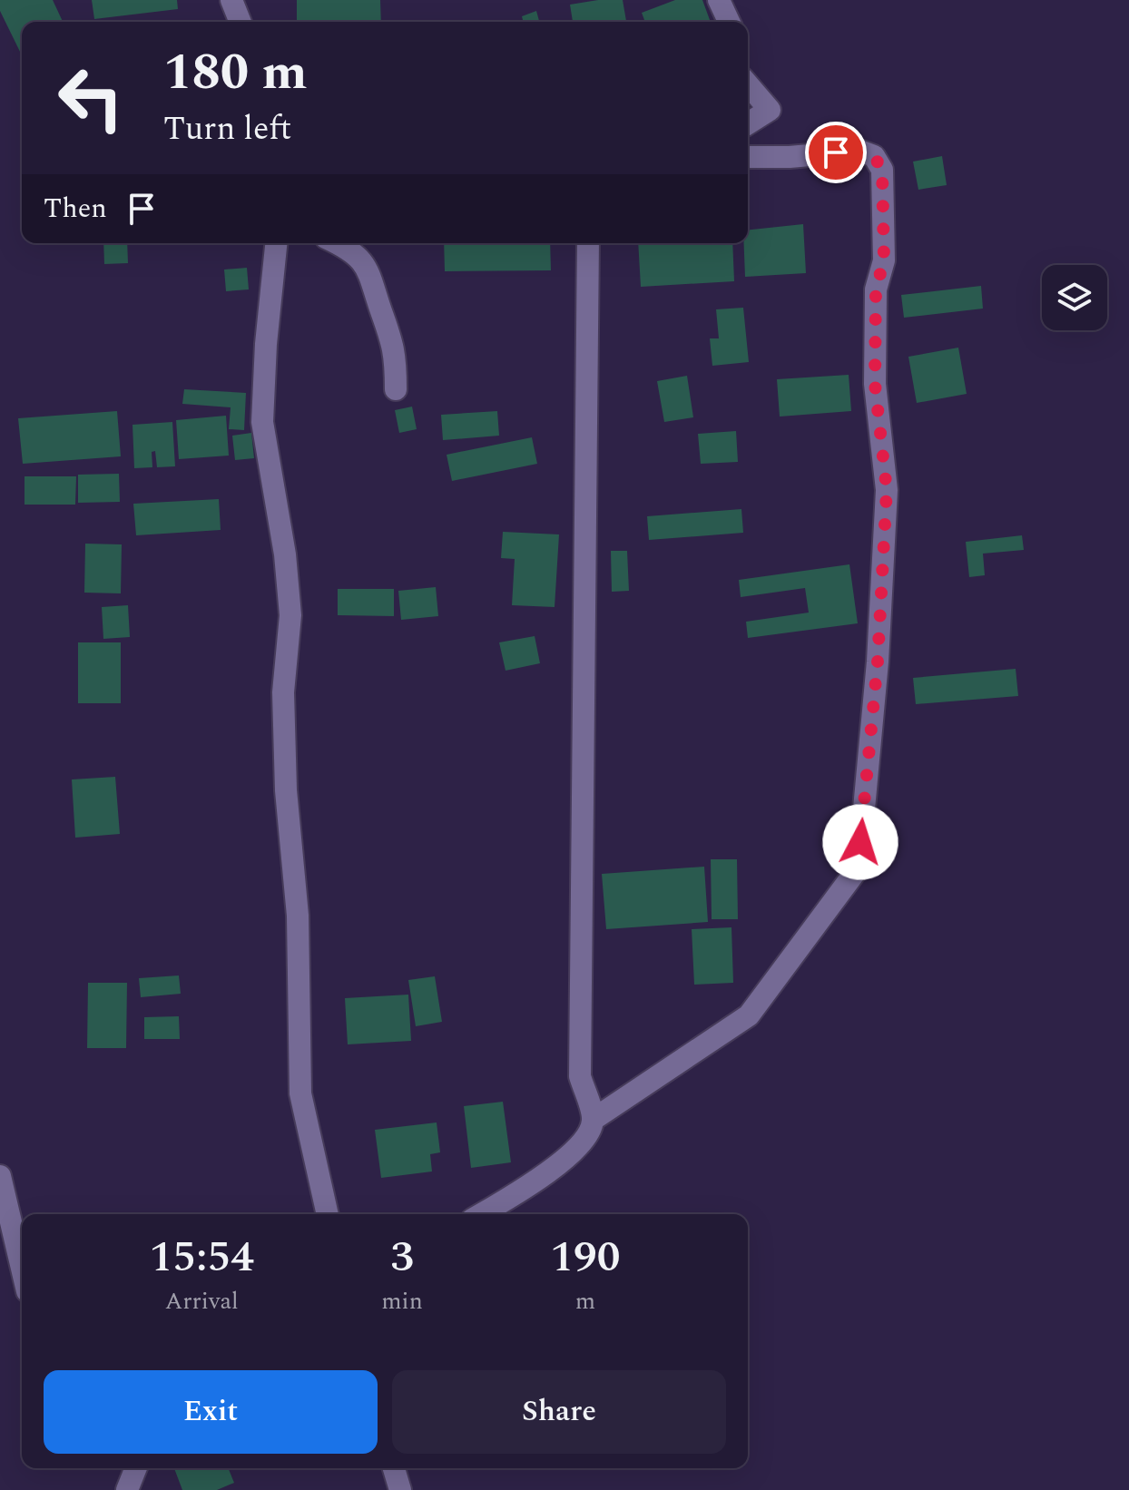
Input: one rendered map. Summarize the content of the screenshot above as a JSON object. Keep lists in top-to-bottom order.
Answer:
{
  "page": {
    "turn": ["180 m", "Turn left"],
    "then": "Then",
    "eta": [
      "15:54",
      "Arrival",
      "3",
      "min",
      "190",
      "m"
    ],
    "buttons": ["Exit", "Share"]
  }
}
